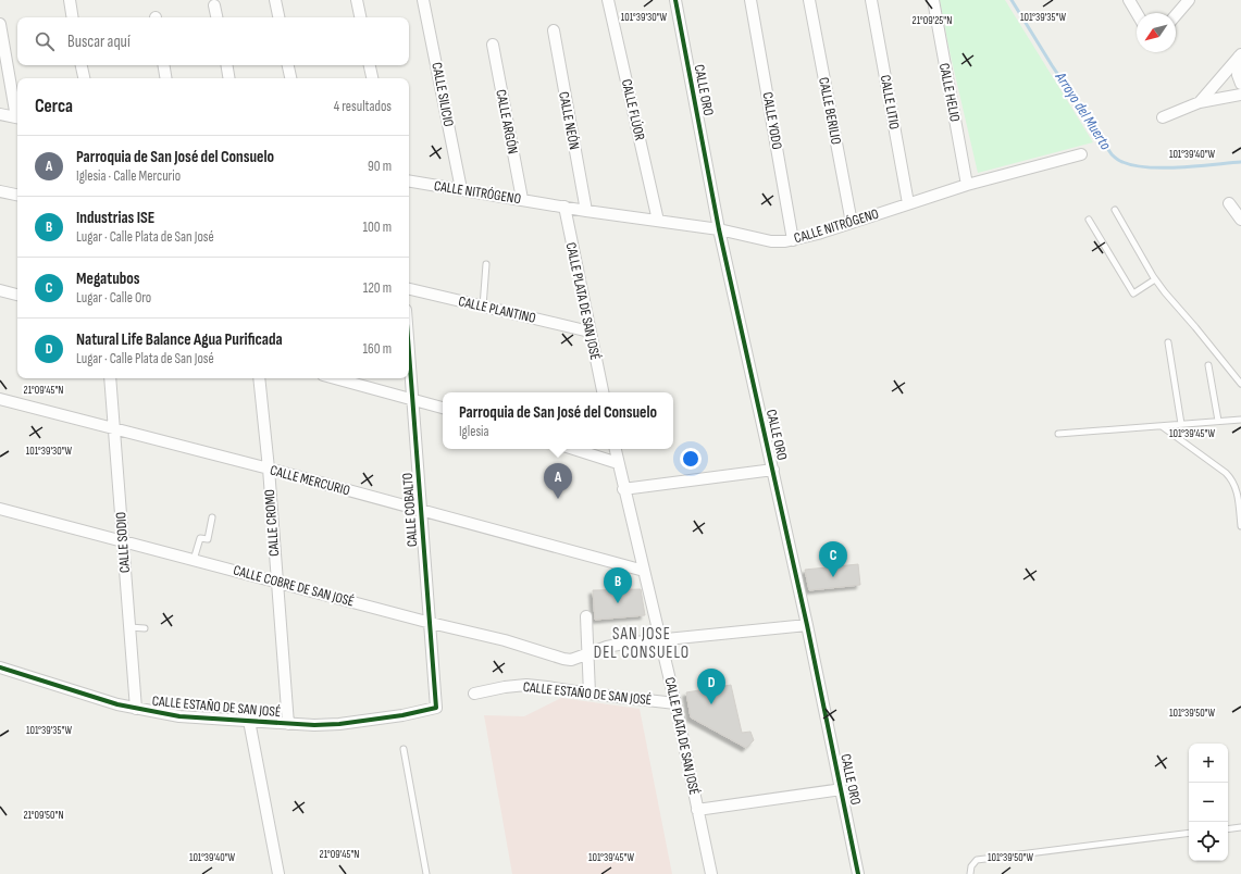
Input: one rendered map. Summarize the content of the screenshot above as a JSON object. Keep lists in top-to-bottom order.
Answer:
{
  "streets": {
    "street": [
      "CALLE ORO",
      "CALLE HELIO",
      "CALLE SILICIO",
      "CALLE LITIO",
      "CALLE FLÚOR",
      "CALLE BERILIO",
      "CALLE NEÓN",
      "CALLE YODO",
      "CALLE ARGÓN",
      "CALLE NITRÓGENO",
      "CALLE PLATA DE SAN JOSÉ",
      "CALLE PLANTINO",
      "CALLE MERCURIO",
      "CALLE COBALTO",
      "CALLE CROMO",
      "CALLE SODIO",
      "CALLE COBRE DE SAN JOSÉ",
      "CALLE ESTAÑO DE SAN JOSÉ"
    ]
  },
  "crossings": [
    ["CALLE ORO", "CALLE NITRÓGENO"],
    ["CALLE ORO", "CALLE COBRE DE SAN JOSÉ"],
    ["CALLE HELIO", "CALLE NITRÓGENO"],
    ["CALLE SILICIO", "CALLE NITRÓGENO"],
    ["CALLE LITIO", "CALLE NITRÓGENO"],
    ["CALLE FLÚOR", "CALLE NITRÓGENO"],
    ["CALLE BERILIO", "CALLE NITRÓGENO"],
    ["CALLE NEÓN", "CALLE NITRÓGENO"],
    ["CALLE YODO", "CALLE NITRÓGENO"],
    ["CALLE ARGÓN", "CALLE NITRÓGENO"],
    ["CALLE NITRÓGENO", "CALLE PLATA DE SAN JOSÉ"],
    ["CALLE PLATA DE SAN JOSÉ", "CALLE PLANTINO"],
    ["CALLE PLATA DE SAN JOSÉ", "CALLE MERCURIO"],
    ["CALLE PLATA DE SAN JOSÉ", "CALLE COBRE DE SAN JOSÉ"],
    ["CALLE PLATA DE SAN JOSÉ", "CALLE ESTAÑO DE SAN JOSÉ"],
    ["CALLE MERCURIO", "CALLE COBALTO"],
    ["CALLE MERCURIO", "CALLE CROMO"],
    ["CALLE MERCURIO", "CALLE SODIO"],
    ["CALLE COBALTO", "CALLE COBRE DE SAN JOSÉ"],
    ["CALLE COBALTO", "CALLE ESTAÑO DE SAN JOSÉ"],
    ["CALLE CROMO", "CALLE COBRE DE SAN JOSÉ"],
    ["CALLE CROMO", "CALLE ESTAÑO DE SAN JOSÉ"],
    ["CALLE SODIO", "CALLE COBRE DE SAN JOSÉ"],
    ["CALLE SODIO", "CALLE ESTAÑO DE SAN JOSÉ"]
  ],
  "districts": ["SAN JOSE DEL CONSUELO"],
  "water": ["Arroyo del Muerto"],
  "north": "bottom left",
  "page": {
    "search": "Buscar aquí",
    "heading": ["Cerca", "4 resultados"],
    "list": [
      {
        "mark": "A",
        "name": "Parroquia de San José del Consuelo",
        "note": "Iglesia · Calle Mercurio",
        "value": "90 m"
      },
      {
        "mark": "B",
        "name": "Industrias ISE",
        "note": "Lugar · Calle Plata de San José",
        "value": "100 m"
      },
      {
        "mark": "C",
        "name": "Megatubos",
        "note": "Lugar · Calle Oro",
        "value": "120 m"
      },
      {
        "mark": "D",
        "name": "Natural Life Balance Agua Purificada",
        "note": "Lugar · Calle Plata de San José",
        "value": "160 m"
      }
    ],
    "popup": ["Parroquia de San José del Consuelo", "Iglesia"],
    "pins": [
      "A",
      "C",
      "B",
      "D"
    ],
    "map_buttons": ["+", "−"]
  },
  "coordinates": [
    "101°39'35\"W",
    "101°39'30\"W",
    "21°09'25\"N",
    "101°39'40\"W",
    "21°09'45\"N",
    "101°39'45\"W",
    "101°39'50\"W",
    "21°09'50\"N"
  ]
}
